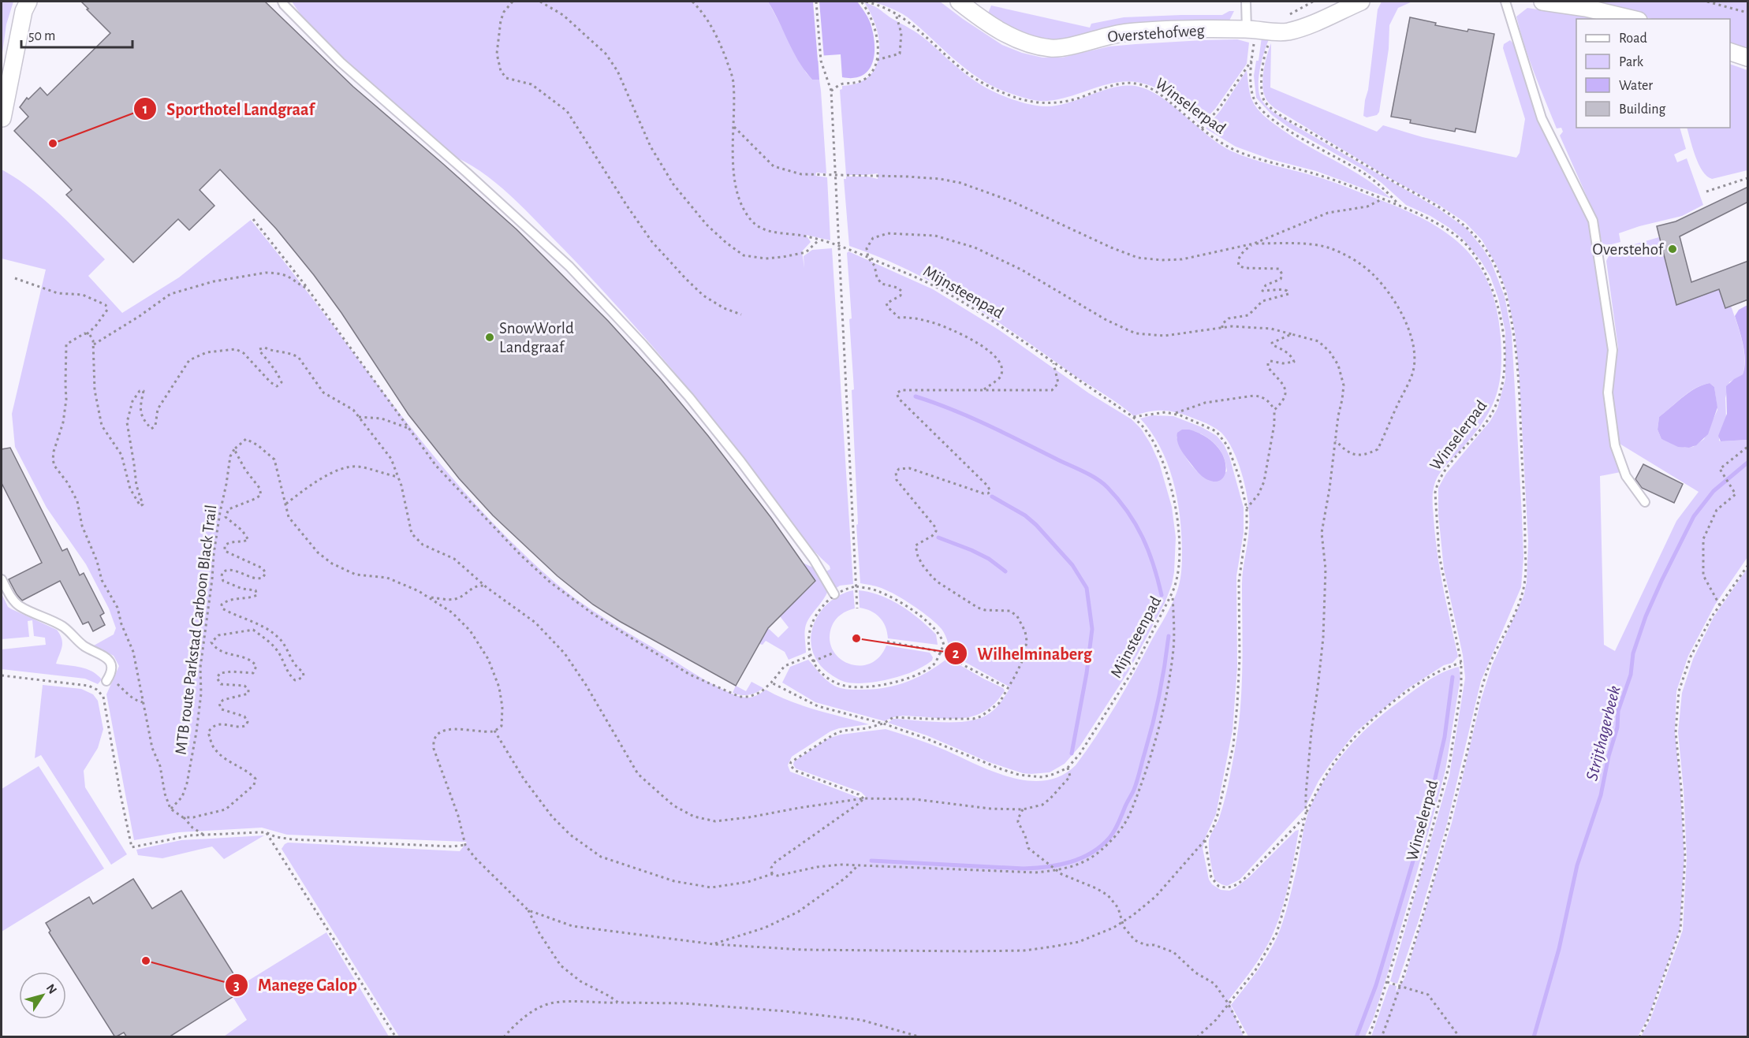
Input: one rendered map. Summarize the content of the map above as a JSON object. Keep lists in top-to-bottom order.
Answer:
{
  "streets": {
    "street": ["Overstehofweg"],
    "path": ["Winselerpad", "Mijnsteenpad", "MTB route Parkstad Carboon Black Trail"]
  },
  "crossings": [
    ["Overstehofweg", "Winselerpad"]
  ],
  "water": ["Strijthagerbeek"],
  "places": [
    "Sporthotel Landgraaf",
    "Overstehof",
    "SnowWorld Landgraaf",
    "Wilhelminaberg",
    "Manege Galop"
  ],
  "legend": [
    "Road",
    "Park",
    "Water",
    "Building"
  ],
  "scale_bar": "50 m",
  "north": "top right"
}
